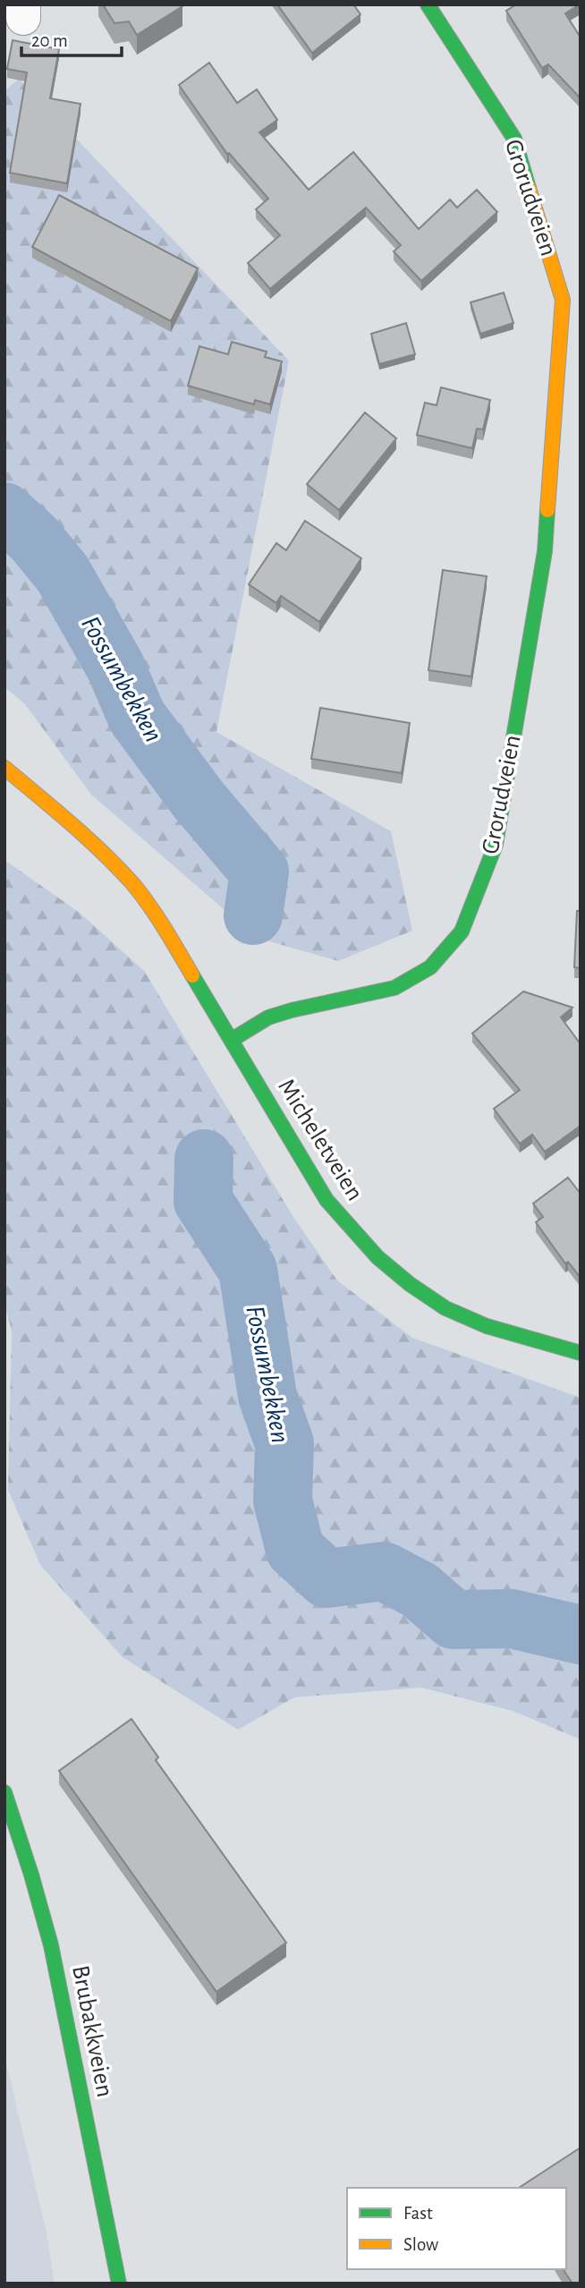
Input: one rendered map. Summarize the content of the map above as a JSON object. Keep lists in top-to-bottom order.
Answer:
{
  "streets": {
    "street": ["Grorudveien", "Micheletveien", "Brubakkveien"]
  },
  "crossings": [
    ["Grorudveien", "Micheletveien"]
  ],
  "water": ["Fossumbekken"],
  "legend": ["Fast", "Slow"],
  "scale_bar": "20 m"
}
